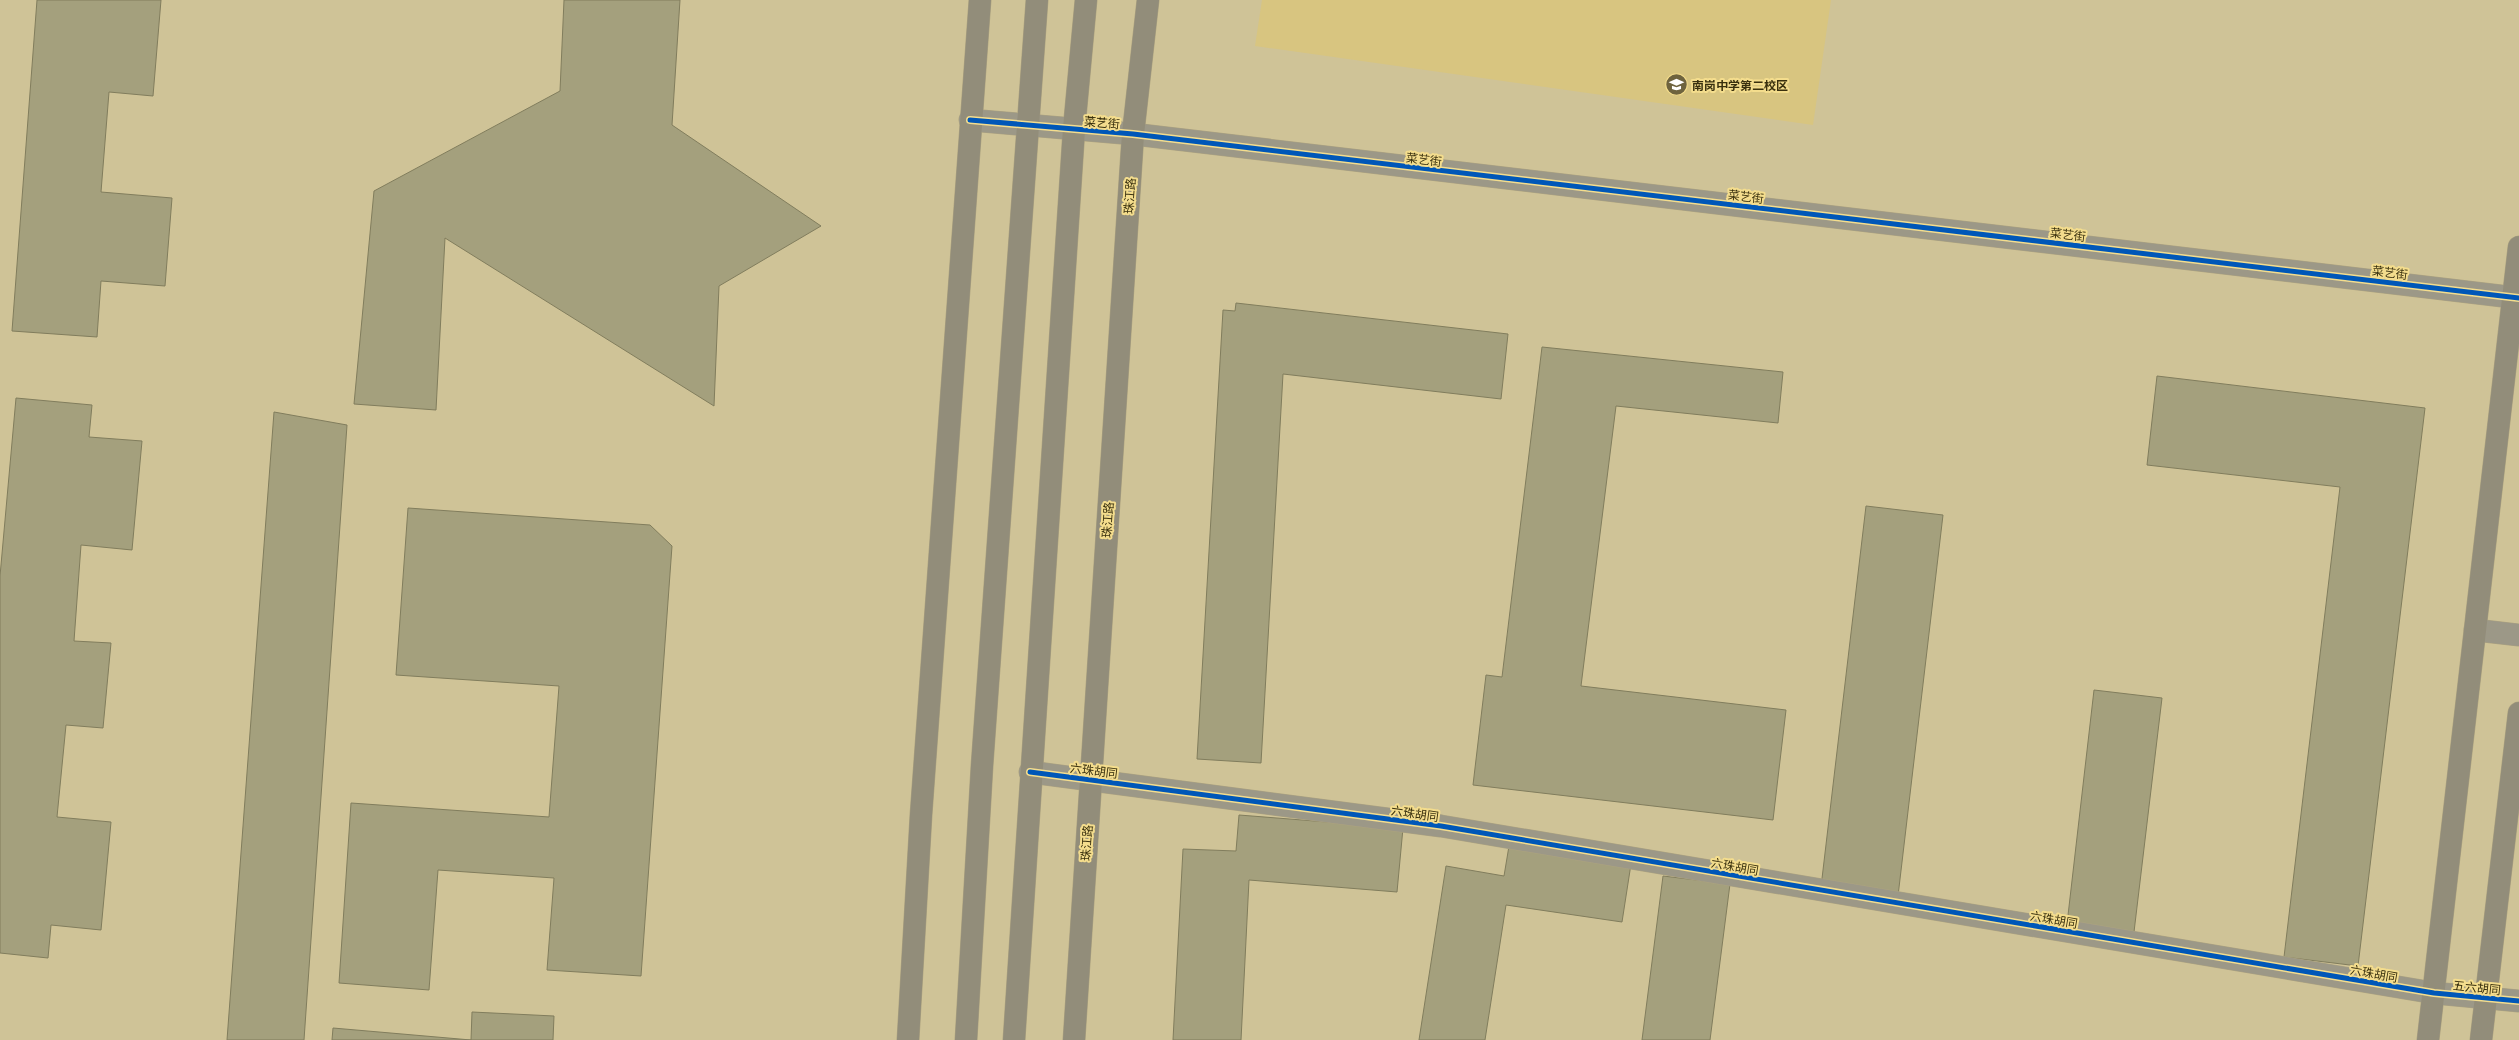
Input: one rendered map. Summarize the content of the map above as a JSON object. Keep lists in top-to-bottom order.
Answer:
{
  "streets": {
    "main road": ["珠江路"],
    "street": ["菜艺街", "六珠胡同", "五六胡同"]
  },
  "crossings": [
    ["菜艺街", "珠江路"],
    ["珠江路", "六珠胡同"],
    ["六珠胡同", "五六胡同"]
  ],
  "places": {
    "school or university": ["南岗中学第二校区"]
  }
}
